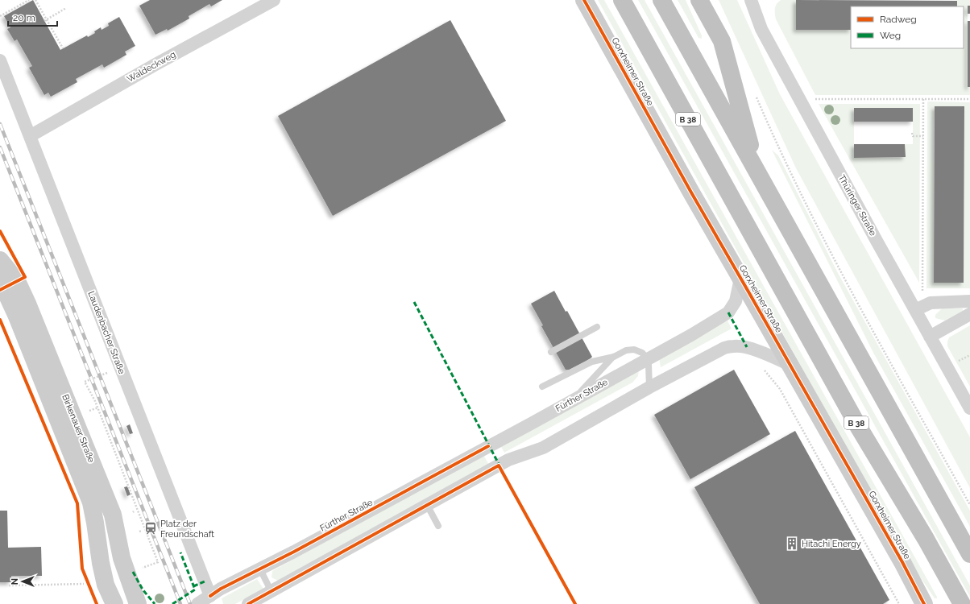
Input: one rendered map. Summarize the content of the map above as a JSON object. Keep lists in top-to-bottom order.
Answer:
{
  "streets": {
    "highway": ["B 38"],
    "street": [
      "Waldeckweg",
      "Gorxheimer Straße",
      "Thüringer Straße",
      "Laudenbacher Straße",
      "Fürther Straße",
      "Birkenauer Straße"
    ]
  },
  "crossings": [
    ["Waldeckweg", "Laudenbacher Straße"],
    ["Gorxheimer Straße", "Fürther Straße"],
    ["Laudenbacher Straße", "Fürther Straße"]
  ],
  "places": {
    "station": ["Platz der Freundschaft"],
    "building": ["Hitachi Energy"]
  },
  "legend": ["Radweg", "Weg"],
  "scale_bar": "20 m",
  "north": "left"
}
